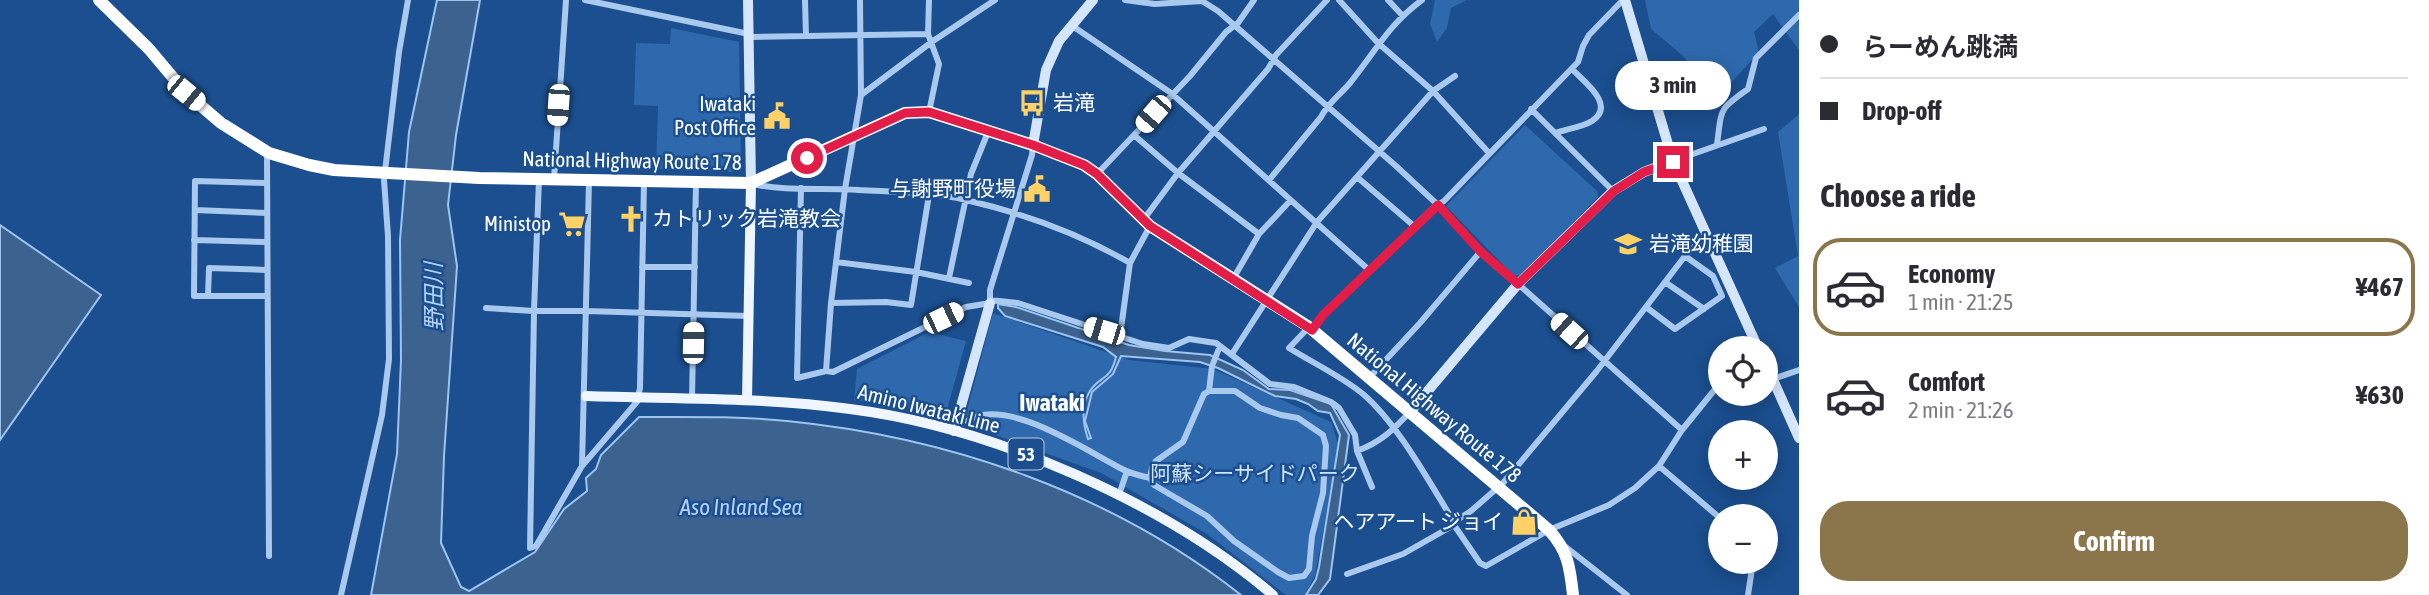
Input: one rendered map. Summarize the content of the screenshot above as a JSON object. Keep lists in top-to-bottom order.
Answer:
{
  "streets": {
    "highway": ["National Highway Route 178"],
    "main road": ["Amino Iwataki Line", "53"]
  },
  "districts": ["Iwataki"],
  "water": ["野田川", "Aso Inland Sea"],
  "parks": ["阿蘇シーサイドパーク"],
  "places": {
    "bus stop": ["岩滝"],
    "public building": ["Iwataki Post Office", "与謝野町役場"],
    "church": ["カトリック岩滝教会"],
    "supermarket": ["Ministop"],
    "school or university": ["岩滝幼稚園"],
    "shop": ["ヘアアート ジョイ"]
  },
  "page": {
    "banner": ["らーめん跳満", "Drop-off"],
    "bubble": "3 min",
    "heading": "Choose a ride",
    "list": [
      {
        "name": "Economy",
        "note": "1 min · 21:25",
        "value": "¥467"
      },
      {
        "name": "Comfort",
        "note": "2 min · 21:26",
        "value": "¥630"
      }
    ],
    "map_buttons": ["+", "−"],
    "buttons": "Confirm"
  }
}
